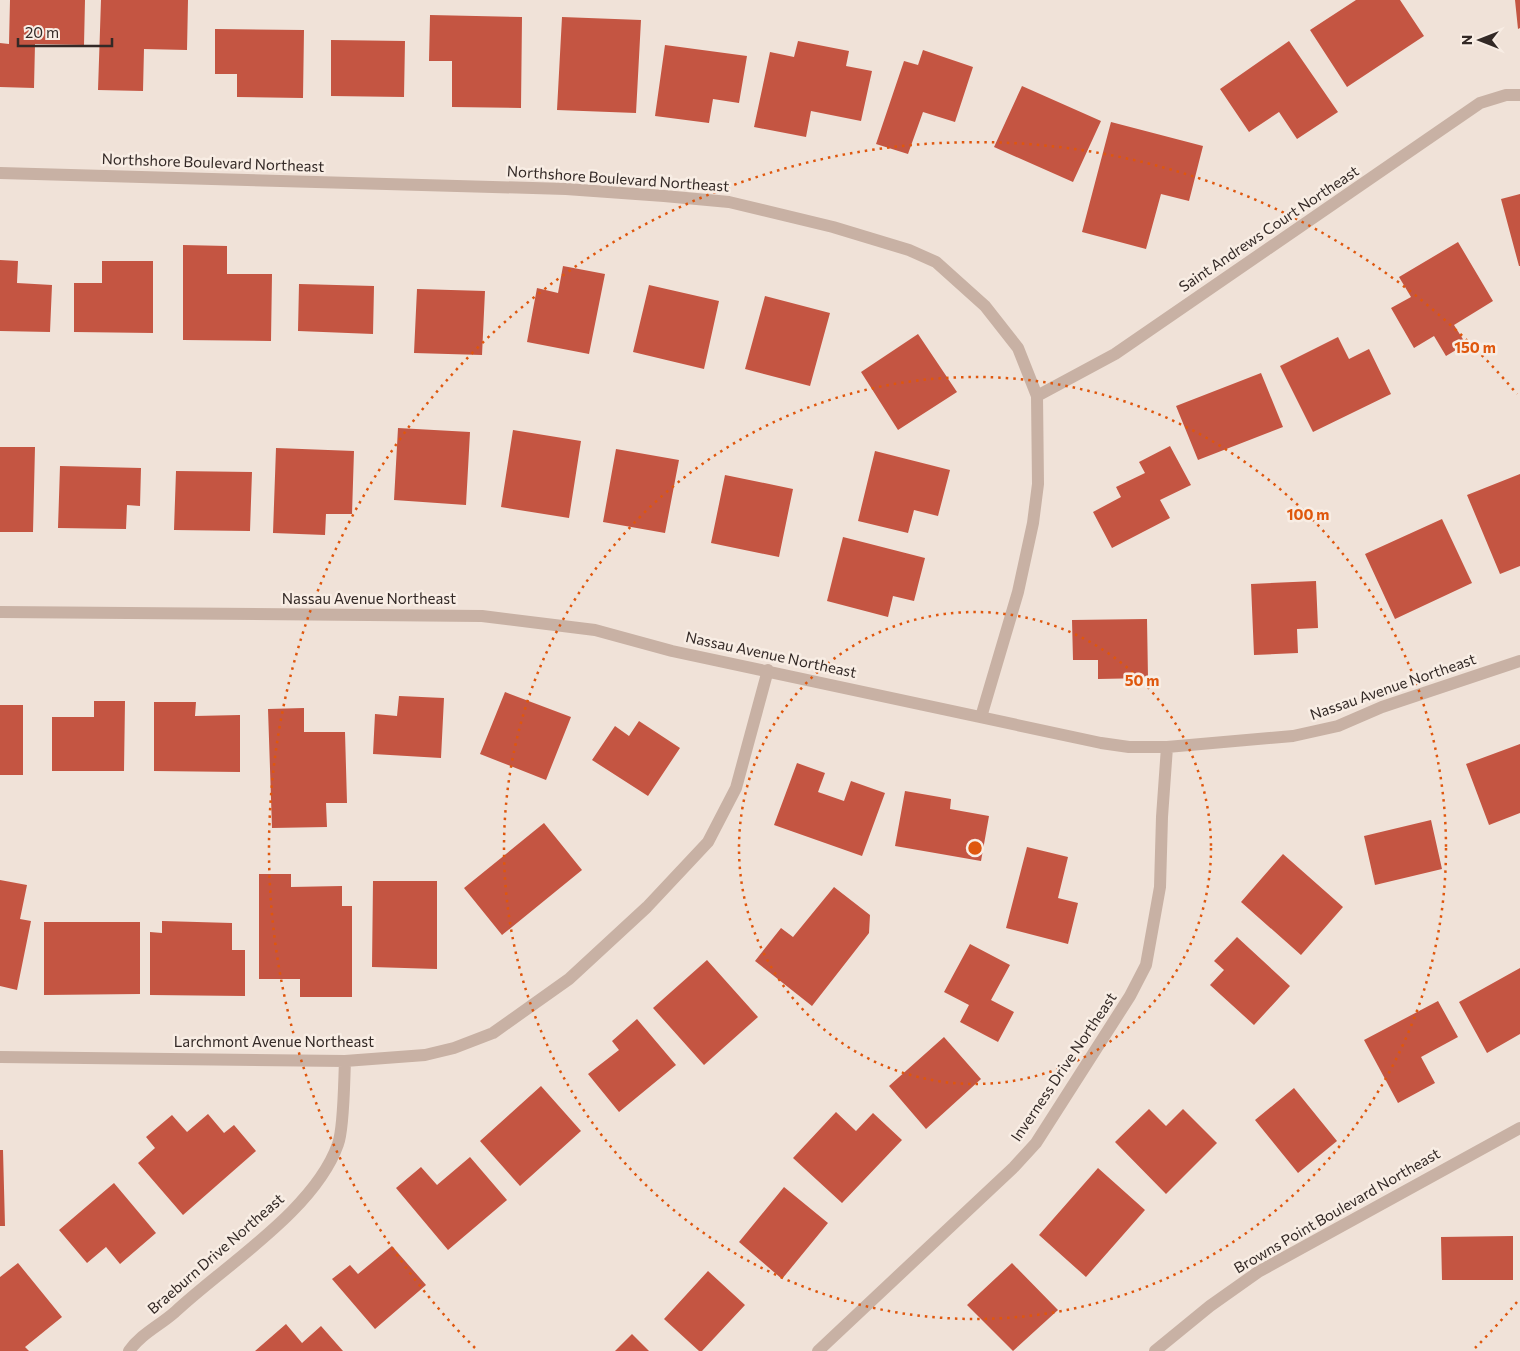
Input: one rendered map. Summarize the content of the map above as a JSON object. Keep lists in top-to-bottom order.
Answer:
{
  "streets": {
    "street": [
      "Northshore Boulevard Northeast",
      "Saint Andrews Court Northeast",
      "Nassau Avenue Northeast",
      "Larchmont Avenue Northeast",
      "Inverness Drive Northeast",
      "Browns Point Boulevard Northeast",
      "Braeburn Drive Northeast"
    ]
  },
  "crossings": [
    ["Northshore Boulevard Northeast", "Saint Andrews Court Northeast"],
    ["Northshore Boulevard Northeast", "Nassau Avenue Northeast"],
    ["Nassau Avenue Northeast", "Larchmont Avenue Northeast"],
    ["Nassau Avenue Northeast", "Inverness Drive Northeast"],
    ["Larchmont Avenue Northeast", "Braeburn Drive Northeast"]
  ],
  "scale_bar": "20 m",
  "north": "left",
  "rings": ["150 m", "100 m", "50 m"]
}
